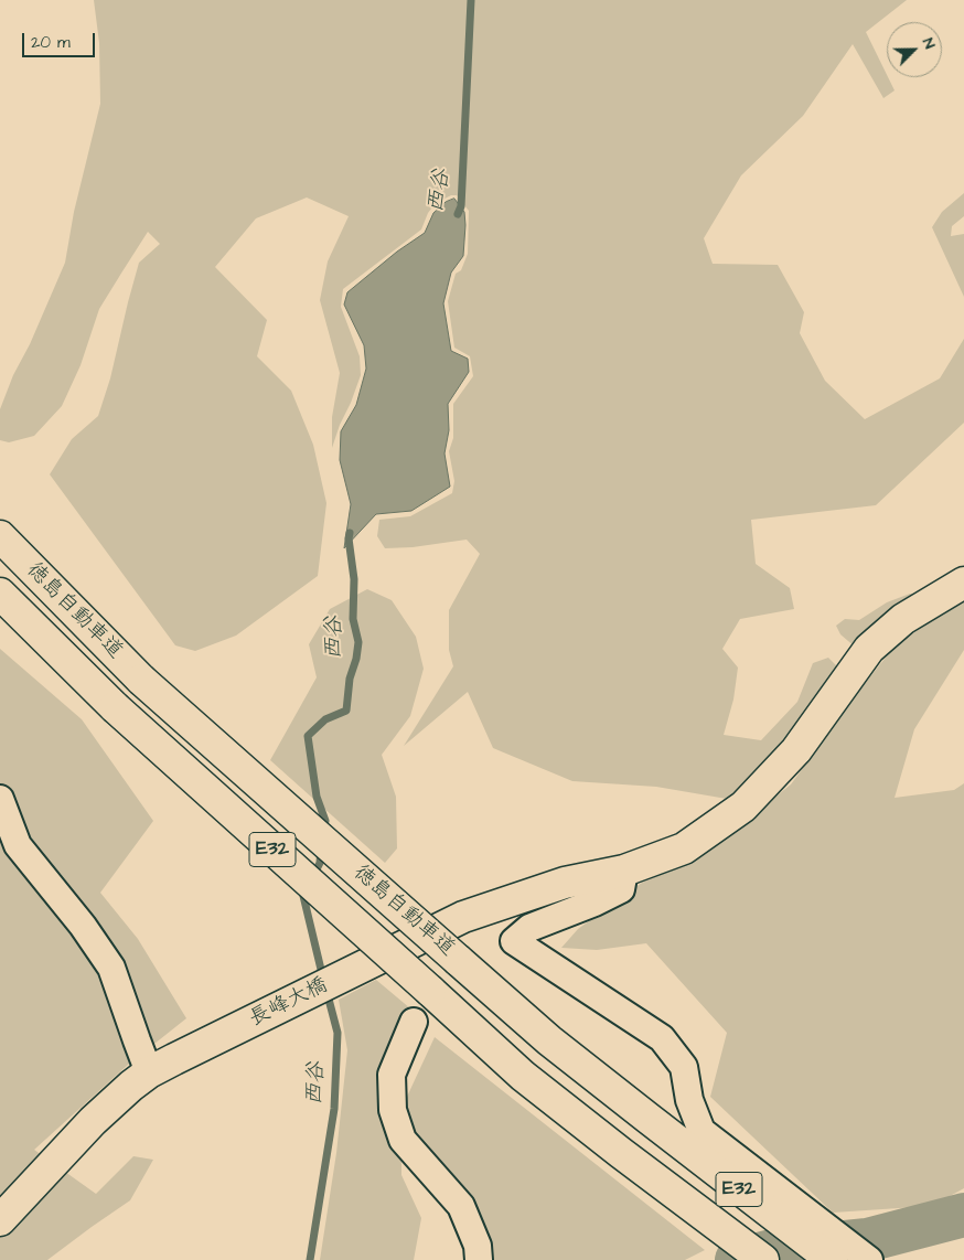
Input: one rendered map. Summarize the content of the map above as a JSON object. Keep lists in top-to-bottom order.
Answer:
{
  "streets": {
    "main road": ["徳島自動車道", "E32", "長峰大橋"]
  },
  "water": ["西谷"],
  "scale_bar": "20 m",
  "north": "top right"
}
